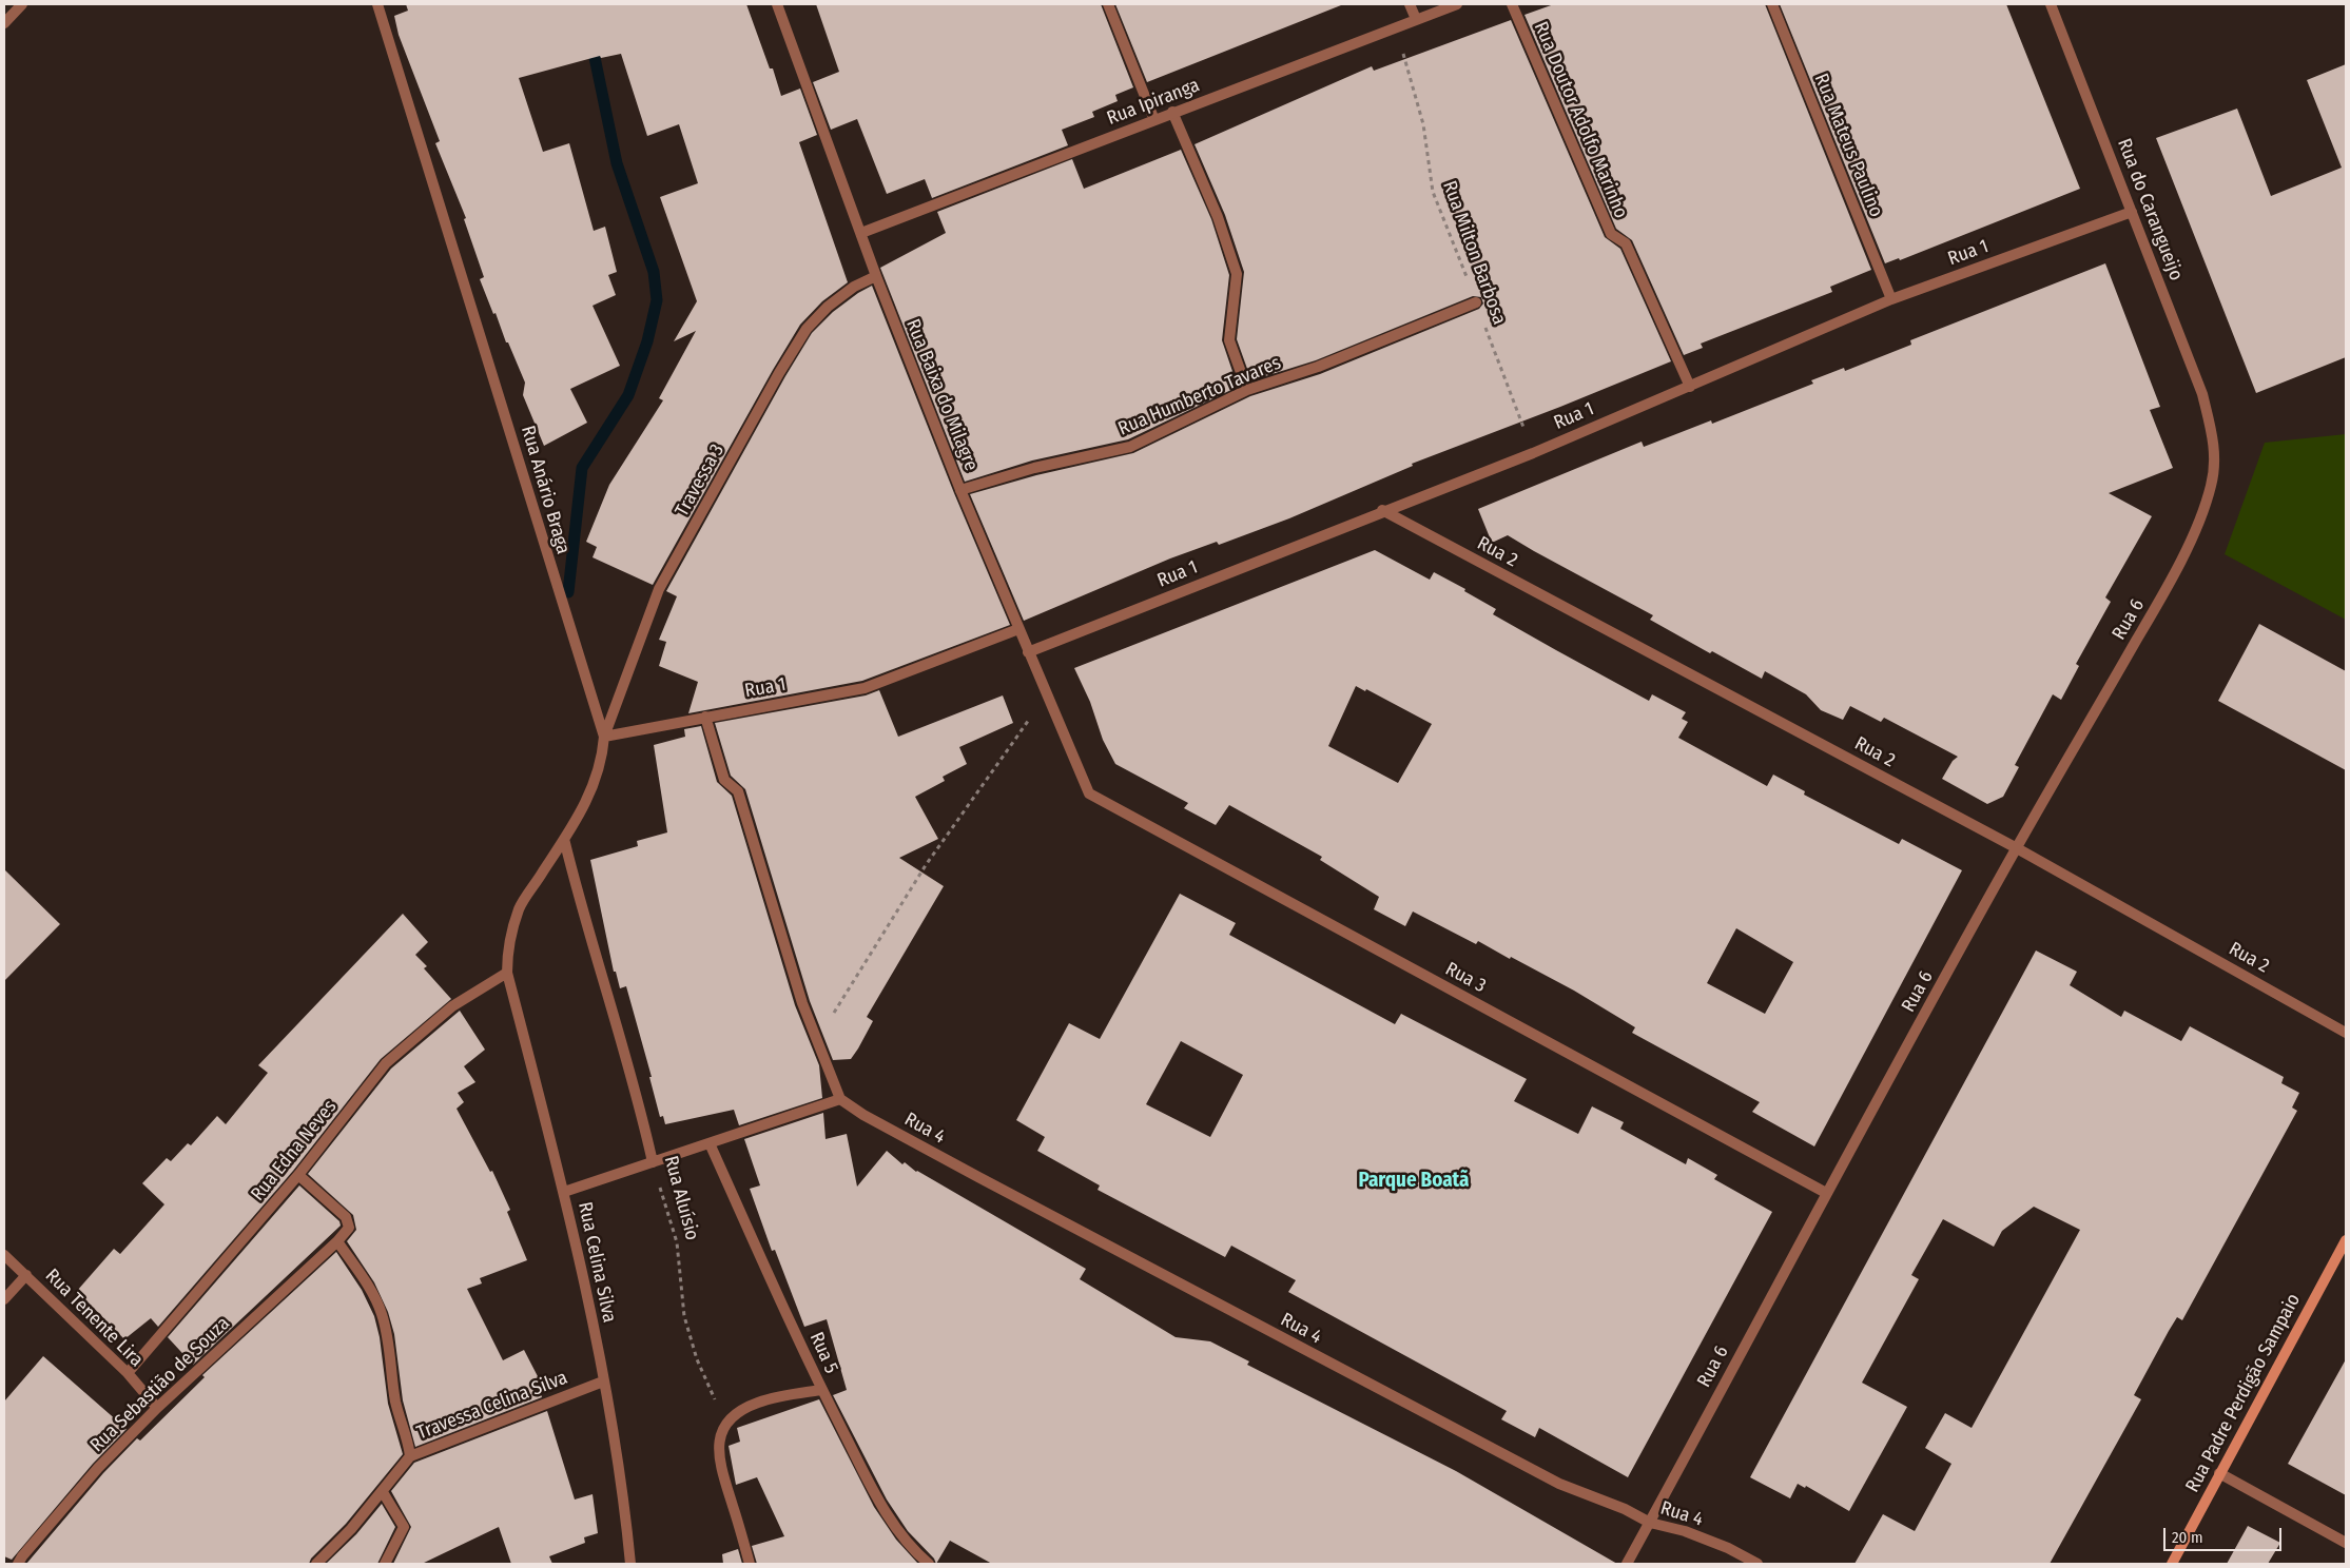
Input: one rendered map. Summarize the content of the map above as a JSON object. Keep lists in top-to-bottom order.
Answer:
{
  "streets": {
    "main road": ["Rua Padre Perdigão Sampaio"],
    "street": [
      "Rua Ipiranga",
      "Rua Doutor Adolfo Marinho",
      "Rua Mateus Paulino",
      "Rua do Carangueijo",
      "Rua 1",
      "Rua Baixa do Milagre",
      "Rua Humberto Tavares",
      "Travessa 3",
      "Rua Anário Braga",
      "Rua 2",
      "Rua 6",
      "Rua 3",
      "Rua 4",
      "Rua Edna Neves",
      "Rua Aluísio",
      "Rua Celina Silva",
      "Rua Tenente Lira",
      "Rua 5",
      "Rua Sebastião de Souza",
      "Travessa Celina Silva"
    ],
    "path": ["Rua Milton Barbosa"]
  },
  "crossings": [
    ["Rua Ipiranga", "Rua Milton Barbosa"],
    ["Rua Ipiranga", "Rua Baixa do Milagre"],
    ["Rua Doutor Adolfo Marinho", "Rua 1"],
    ["Rua Mateus Paulino", "Rua 1"],
    ["Rua do Carangueijo", "Rua 1"],
    ["Rua do Carangueijo", "Rua 6"],
    ["Rua Milton Barbosa", "Rua 1"],
    ["Rua Milton Barbosa", "Rua Humberto Tavares"],
    ["Rua 1", "Rua Baixa do Milagre"],
    ["Rua 1", "Travessa 3"],
    ["Rua 1", "Rua Anário Braga"],
    ["Rua 1", "Rua 2"],
    ["Rua Baixa do Milagre", "Rua Humberto Tavares"],
    ["Rua Baixa do Milagre", "Travessa 3"],
    ["Rua Baixa do Milagre", "Rua 3"],
    ["Travessa 3", "Rua Anário Braga"],
    ["Rua Anário Braga", "Rua Edna Neves"],
    ["Rua Anário Braga", "Rua Aluísio"],
    ["Rua Anário Braga", "Rua Celina Silva"],
    ["Rua 2", "Rua 6"],
    ["Rua 6", "Rua 3"],
    ["Rua 6", "Rua 4"],
    ["Rua Edna Neves", "Rua Celina Silva"],
    ["Rua Edna Neves", "Rua Tenente Lira"],
    ["Rua Celina Silva", "Travessa Celina Silva"],
    ["Rua Tenente Lira", "Rua Sebastião de Souza"]
  ],
  "districts": ["Parque Boatã"],
  "scale_bar": "20 m"
}
